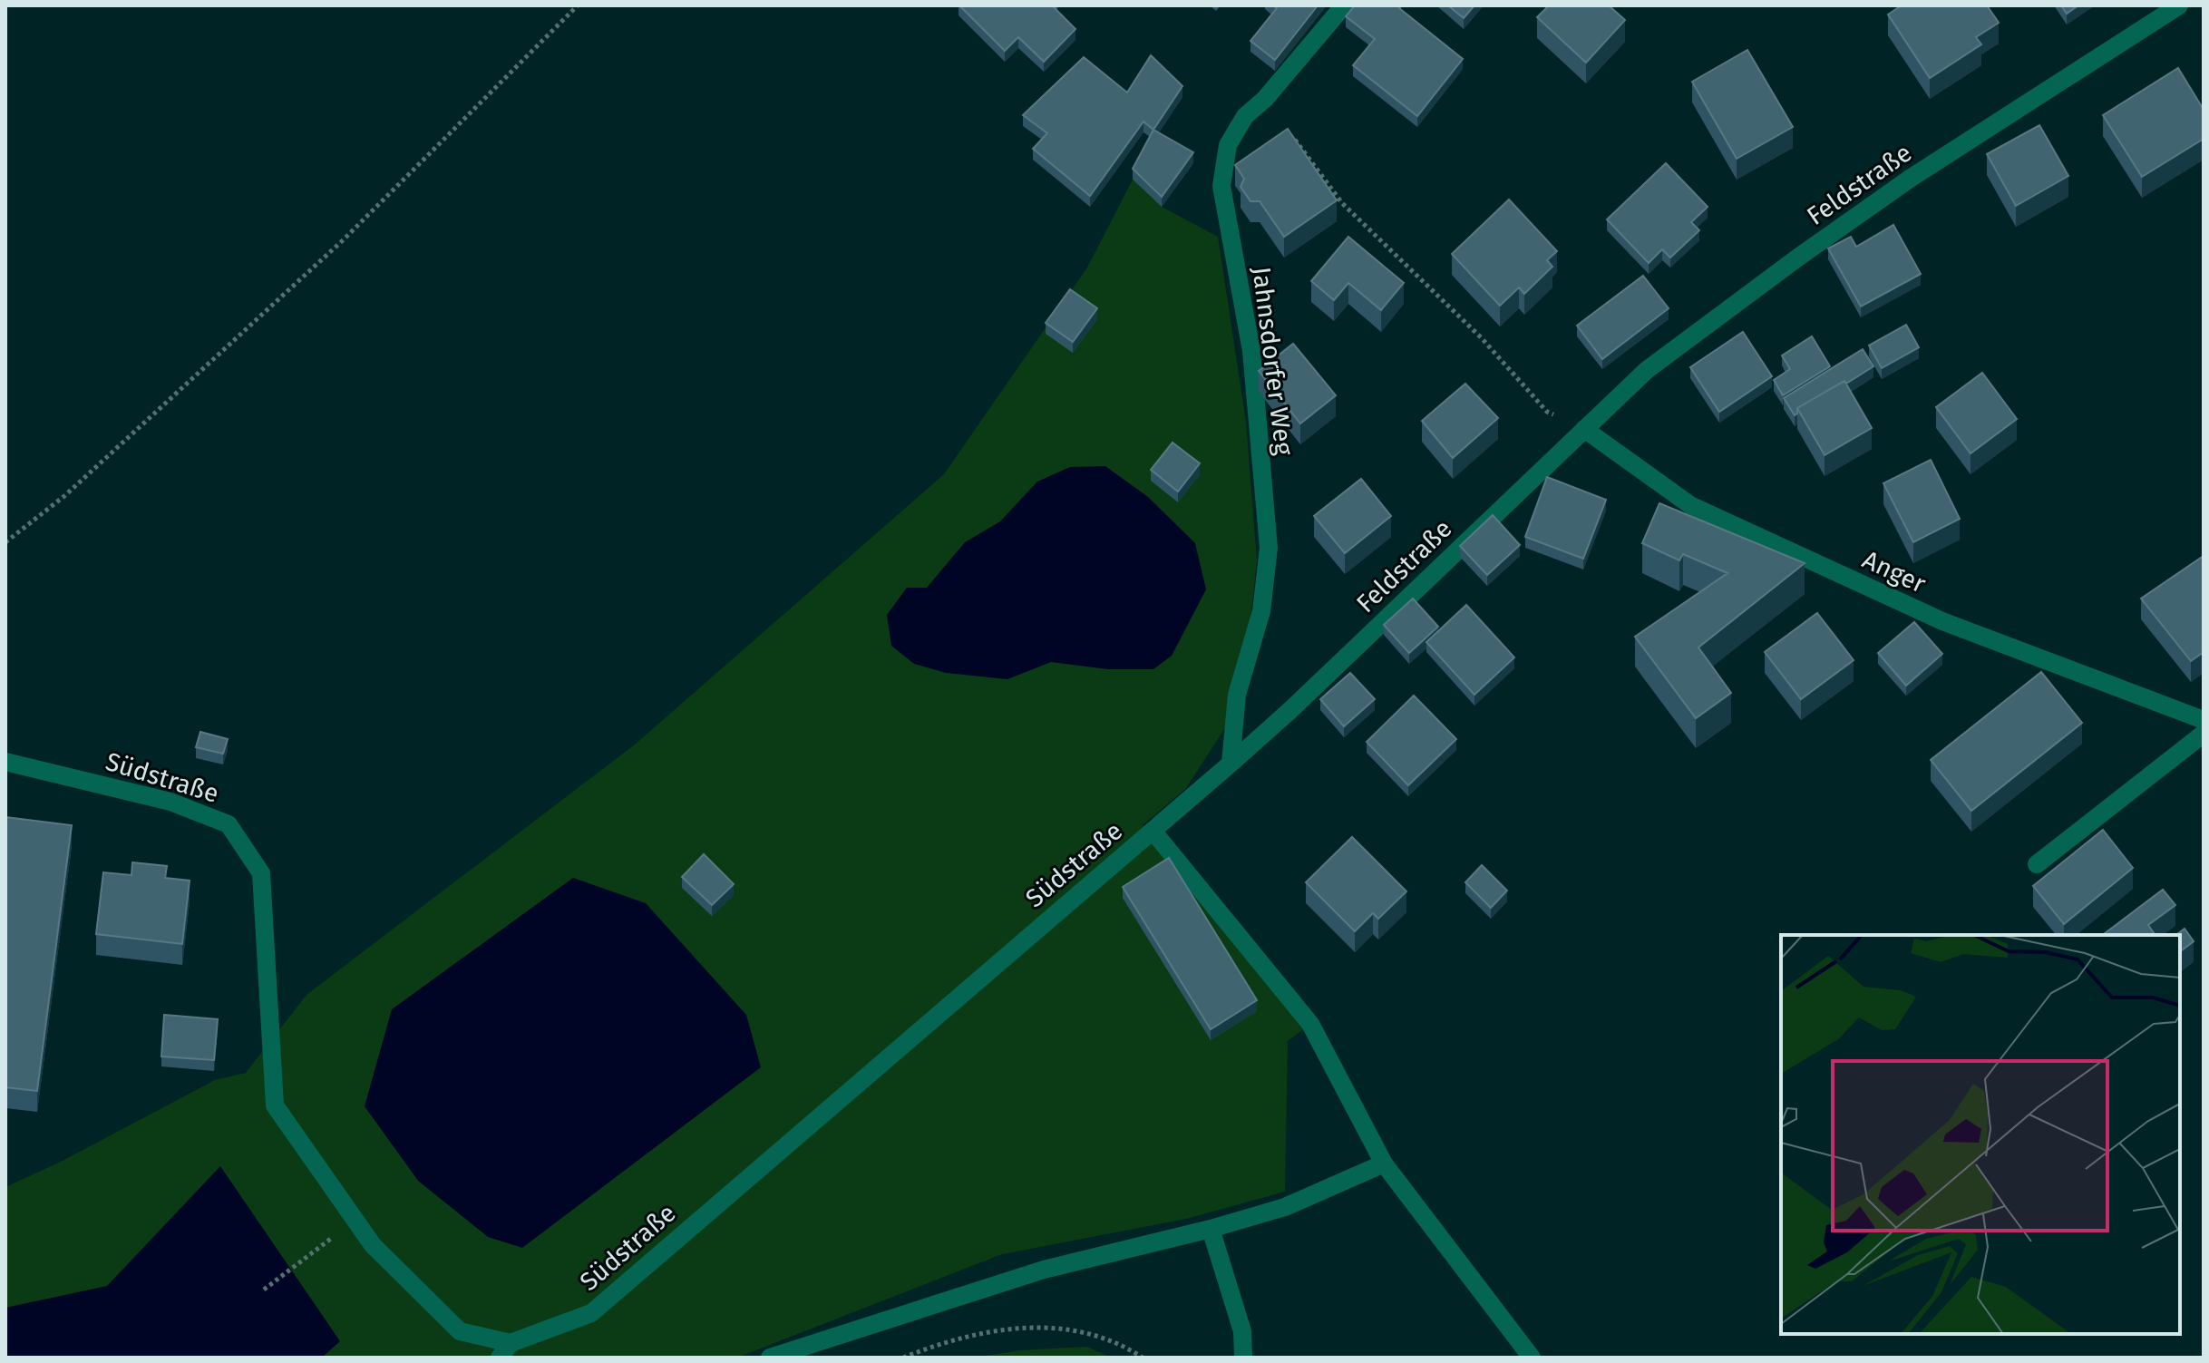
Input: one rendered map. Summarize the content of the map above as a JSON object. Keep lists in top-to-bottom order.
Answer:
{
  "streets": {
    "street": [
      "Feldstraße",
      "Jahnsdorfer Weg",
      "Anger",
      "Südstraße"
    ]
  },
  "crossings": [
    ["Feldstraße", "Anger"],
    ["Feldstraße", "Südstraße"],
    ["Jahnsdorfer Weg", "Südstraße"]
  ]
}
